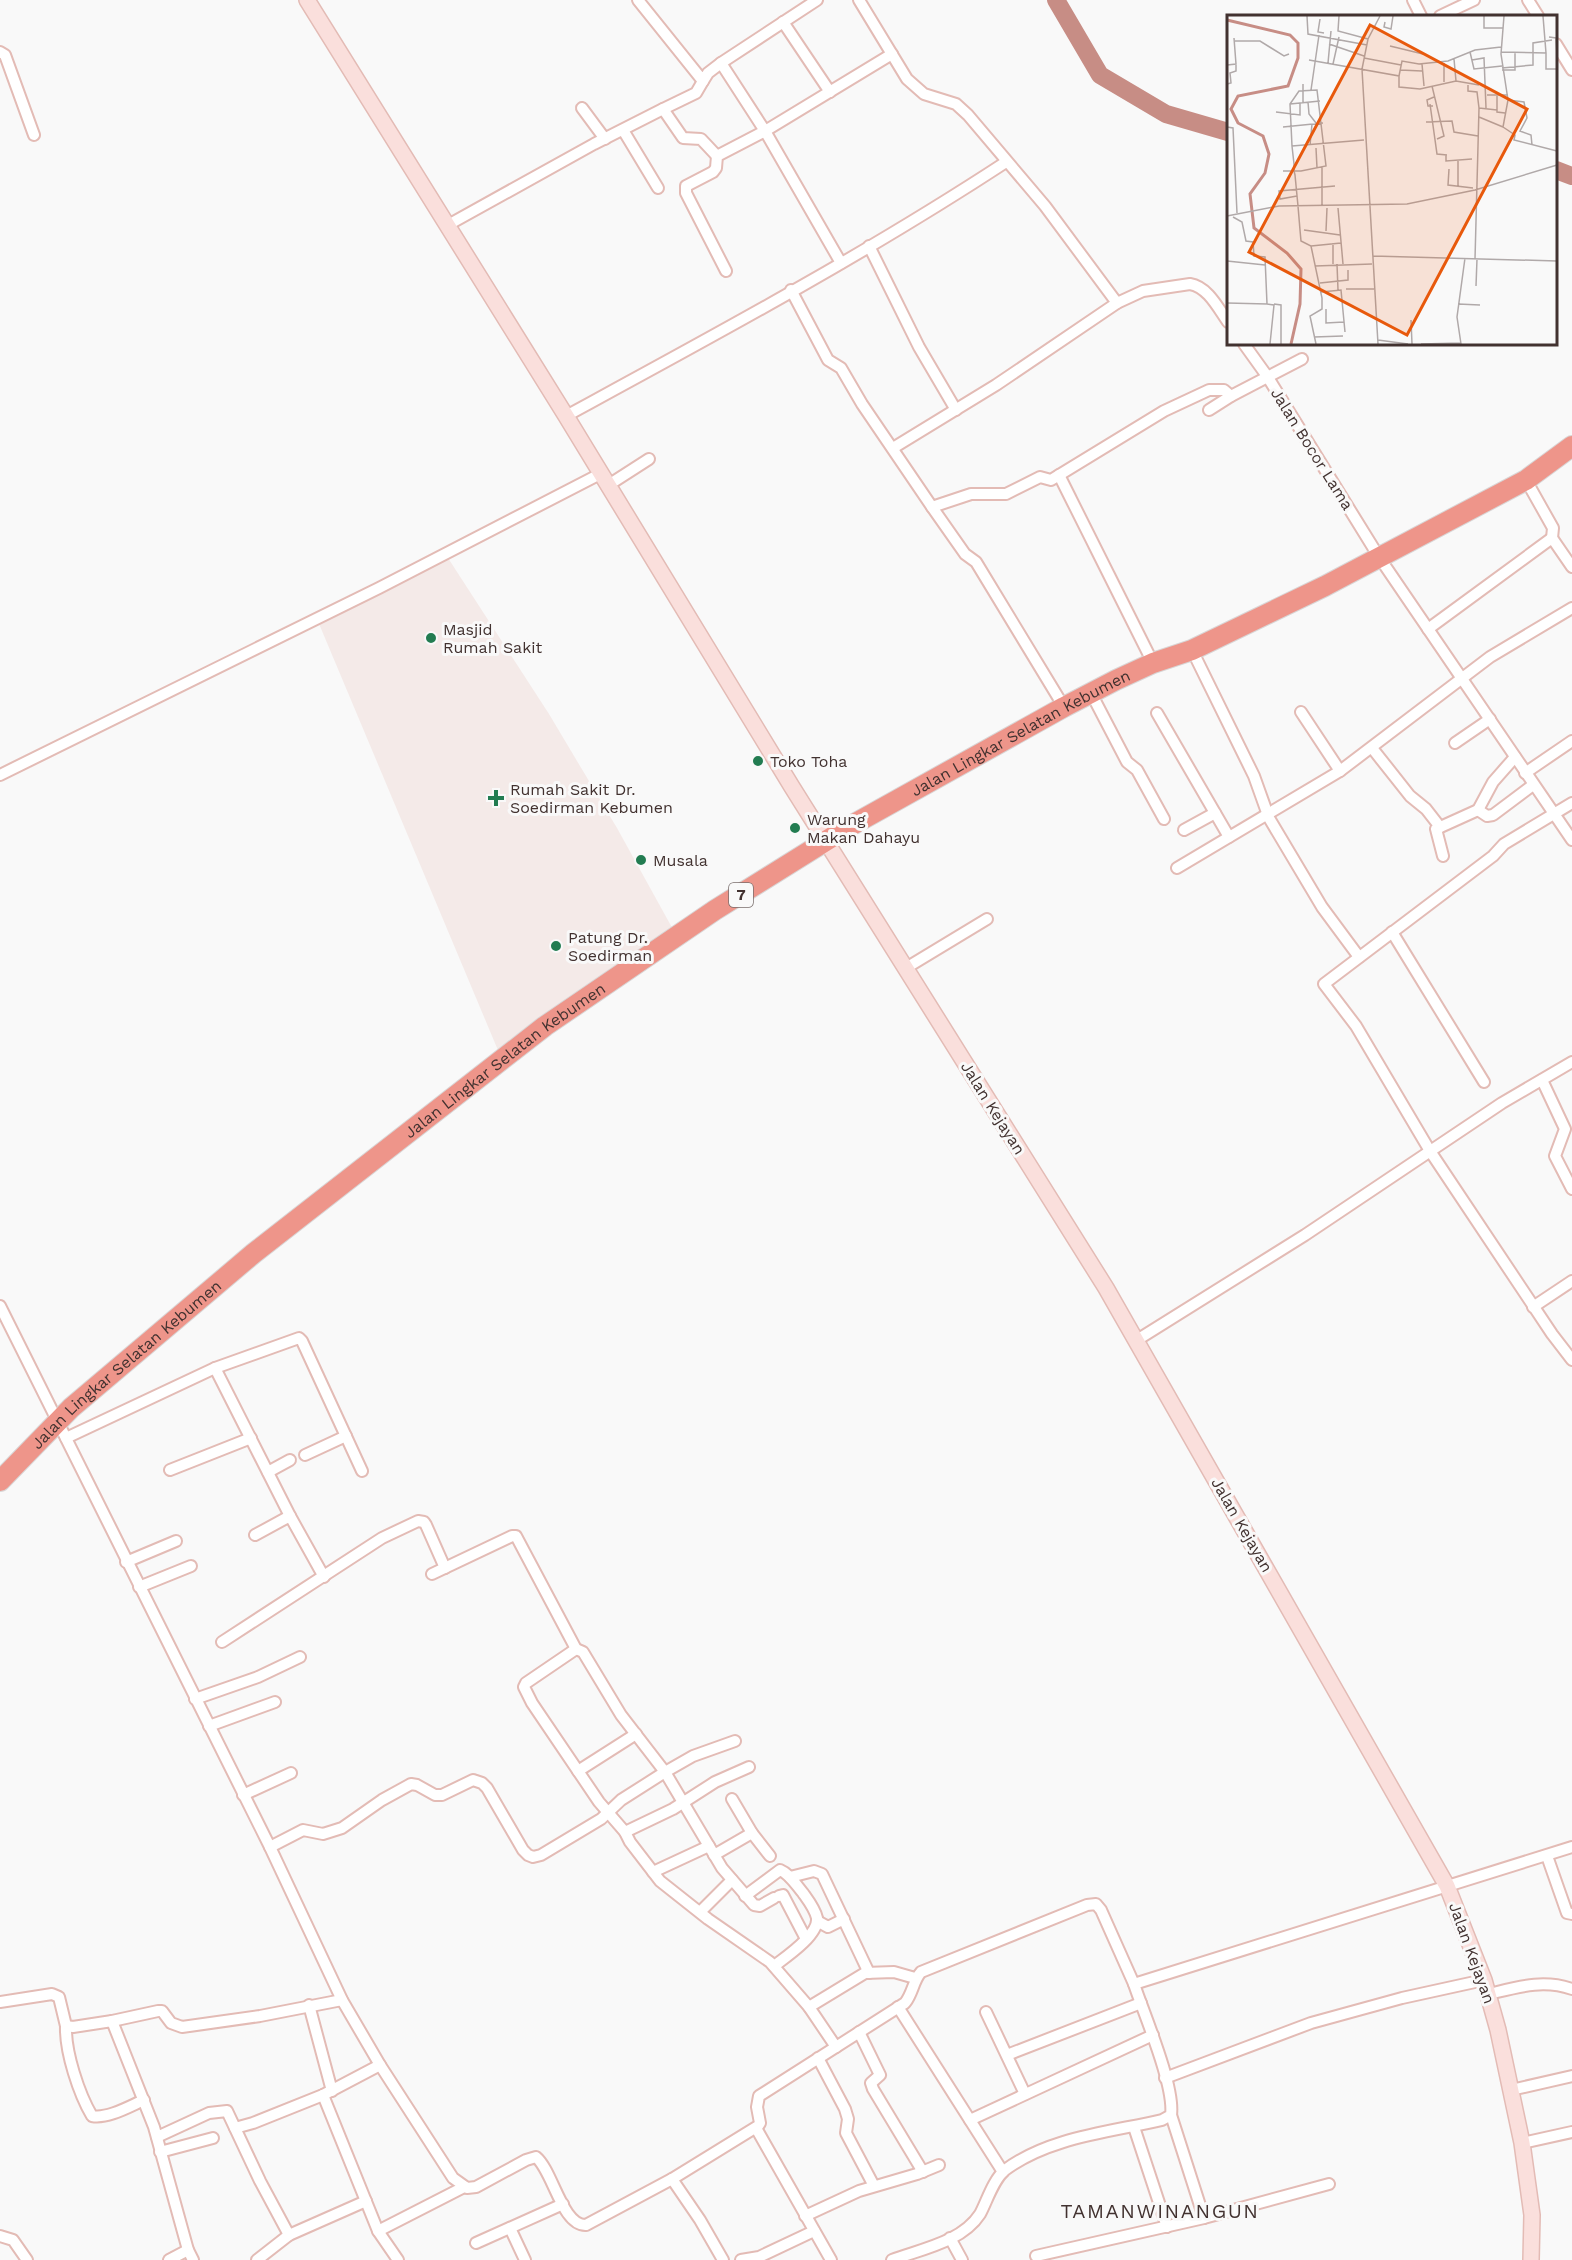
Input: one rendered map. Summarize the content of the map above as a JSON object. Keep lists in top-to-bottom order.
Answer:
{
  "streets": {
    "highway": ["Jalan Lingkar Selatan Kebumen", "7"],
    "main road": ["Jalan Kejayan"],
    "street": ["Jalan Bocor Lama"]
  },
  "crossings": [
    ["Jalan Bocor Lama", "Jalan Lingkar Selatan Kebumen"],
    ["Jalan Lingkar Selatan Kebumen", "Jalan Kejayan"]
  ],
  "districts": ["TAMANWINANGUN"],
  "places": {
    "other": [
      "Masjid Rumah Sakit",
      "Toko Toha",
      "Warung Makan Dahayu",
      "Musala",
      "Patung Dr. Soedirman"
    ],
    "health": ["Rumah Sakit Dr. Soedirman Kebumen"]
  }
}
